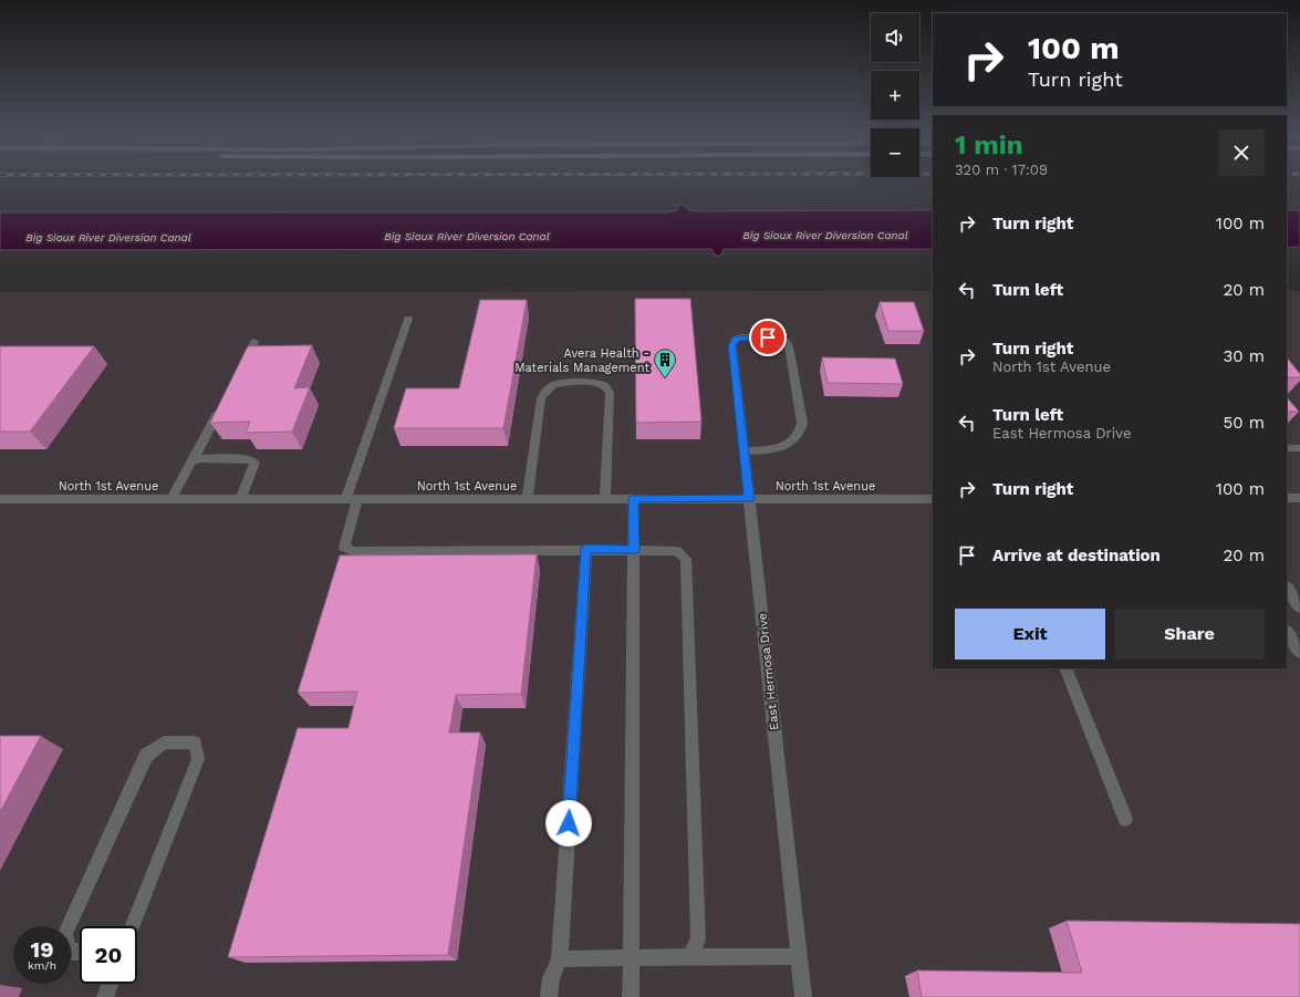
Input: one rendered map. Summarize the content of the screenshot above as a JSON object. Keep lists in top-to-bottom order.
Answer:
{
  "streets": {
    "street": ["North 1st Avenue", "East Hermosa Drive"]
  },
  "crossings": [
    ["North 1st Avenue", "East Hermosa Drive"]
  ],
  "water": ["Big Sioux River Diversion Canal"],
  "places": {
    "building": ["Avera Health - Materials Management"]
  },
  "page": {
    "map_buttons": ["+", "−"],
    "turn": ["100 m", "Turn right"],
    "heading": ["1 min", "320 m · 17:09"],
    "list": [
      {
        "name": "Turn right",
        "value": "100 m"
      },
      {
        "name": "Turn left",
        "value": "20 m"
      },
      {
        "name": "Turn right",
        "note": "North 1st Avenue",
        "value": "30 m"
      },
      {
        "name": "Turn left",
        "note": "East Hermosa Drive",
        "value": "50 m"
      },
      {
        "name": "Turn right",
        "value": "100 m"
      },
      {
        "name": "Arrive at destination",
        "value": "20 m"
      }
    ],
    "buttons": ["Exit", "Share"],
    "speed": "19 km/h",
    "limit": "20"
  }
}
